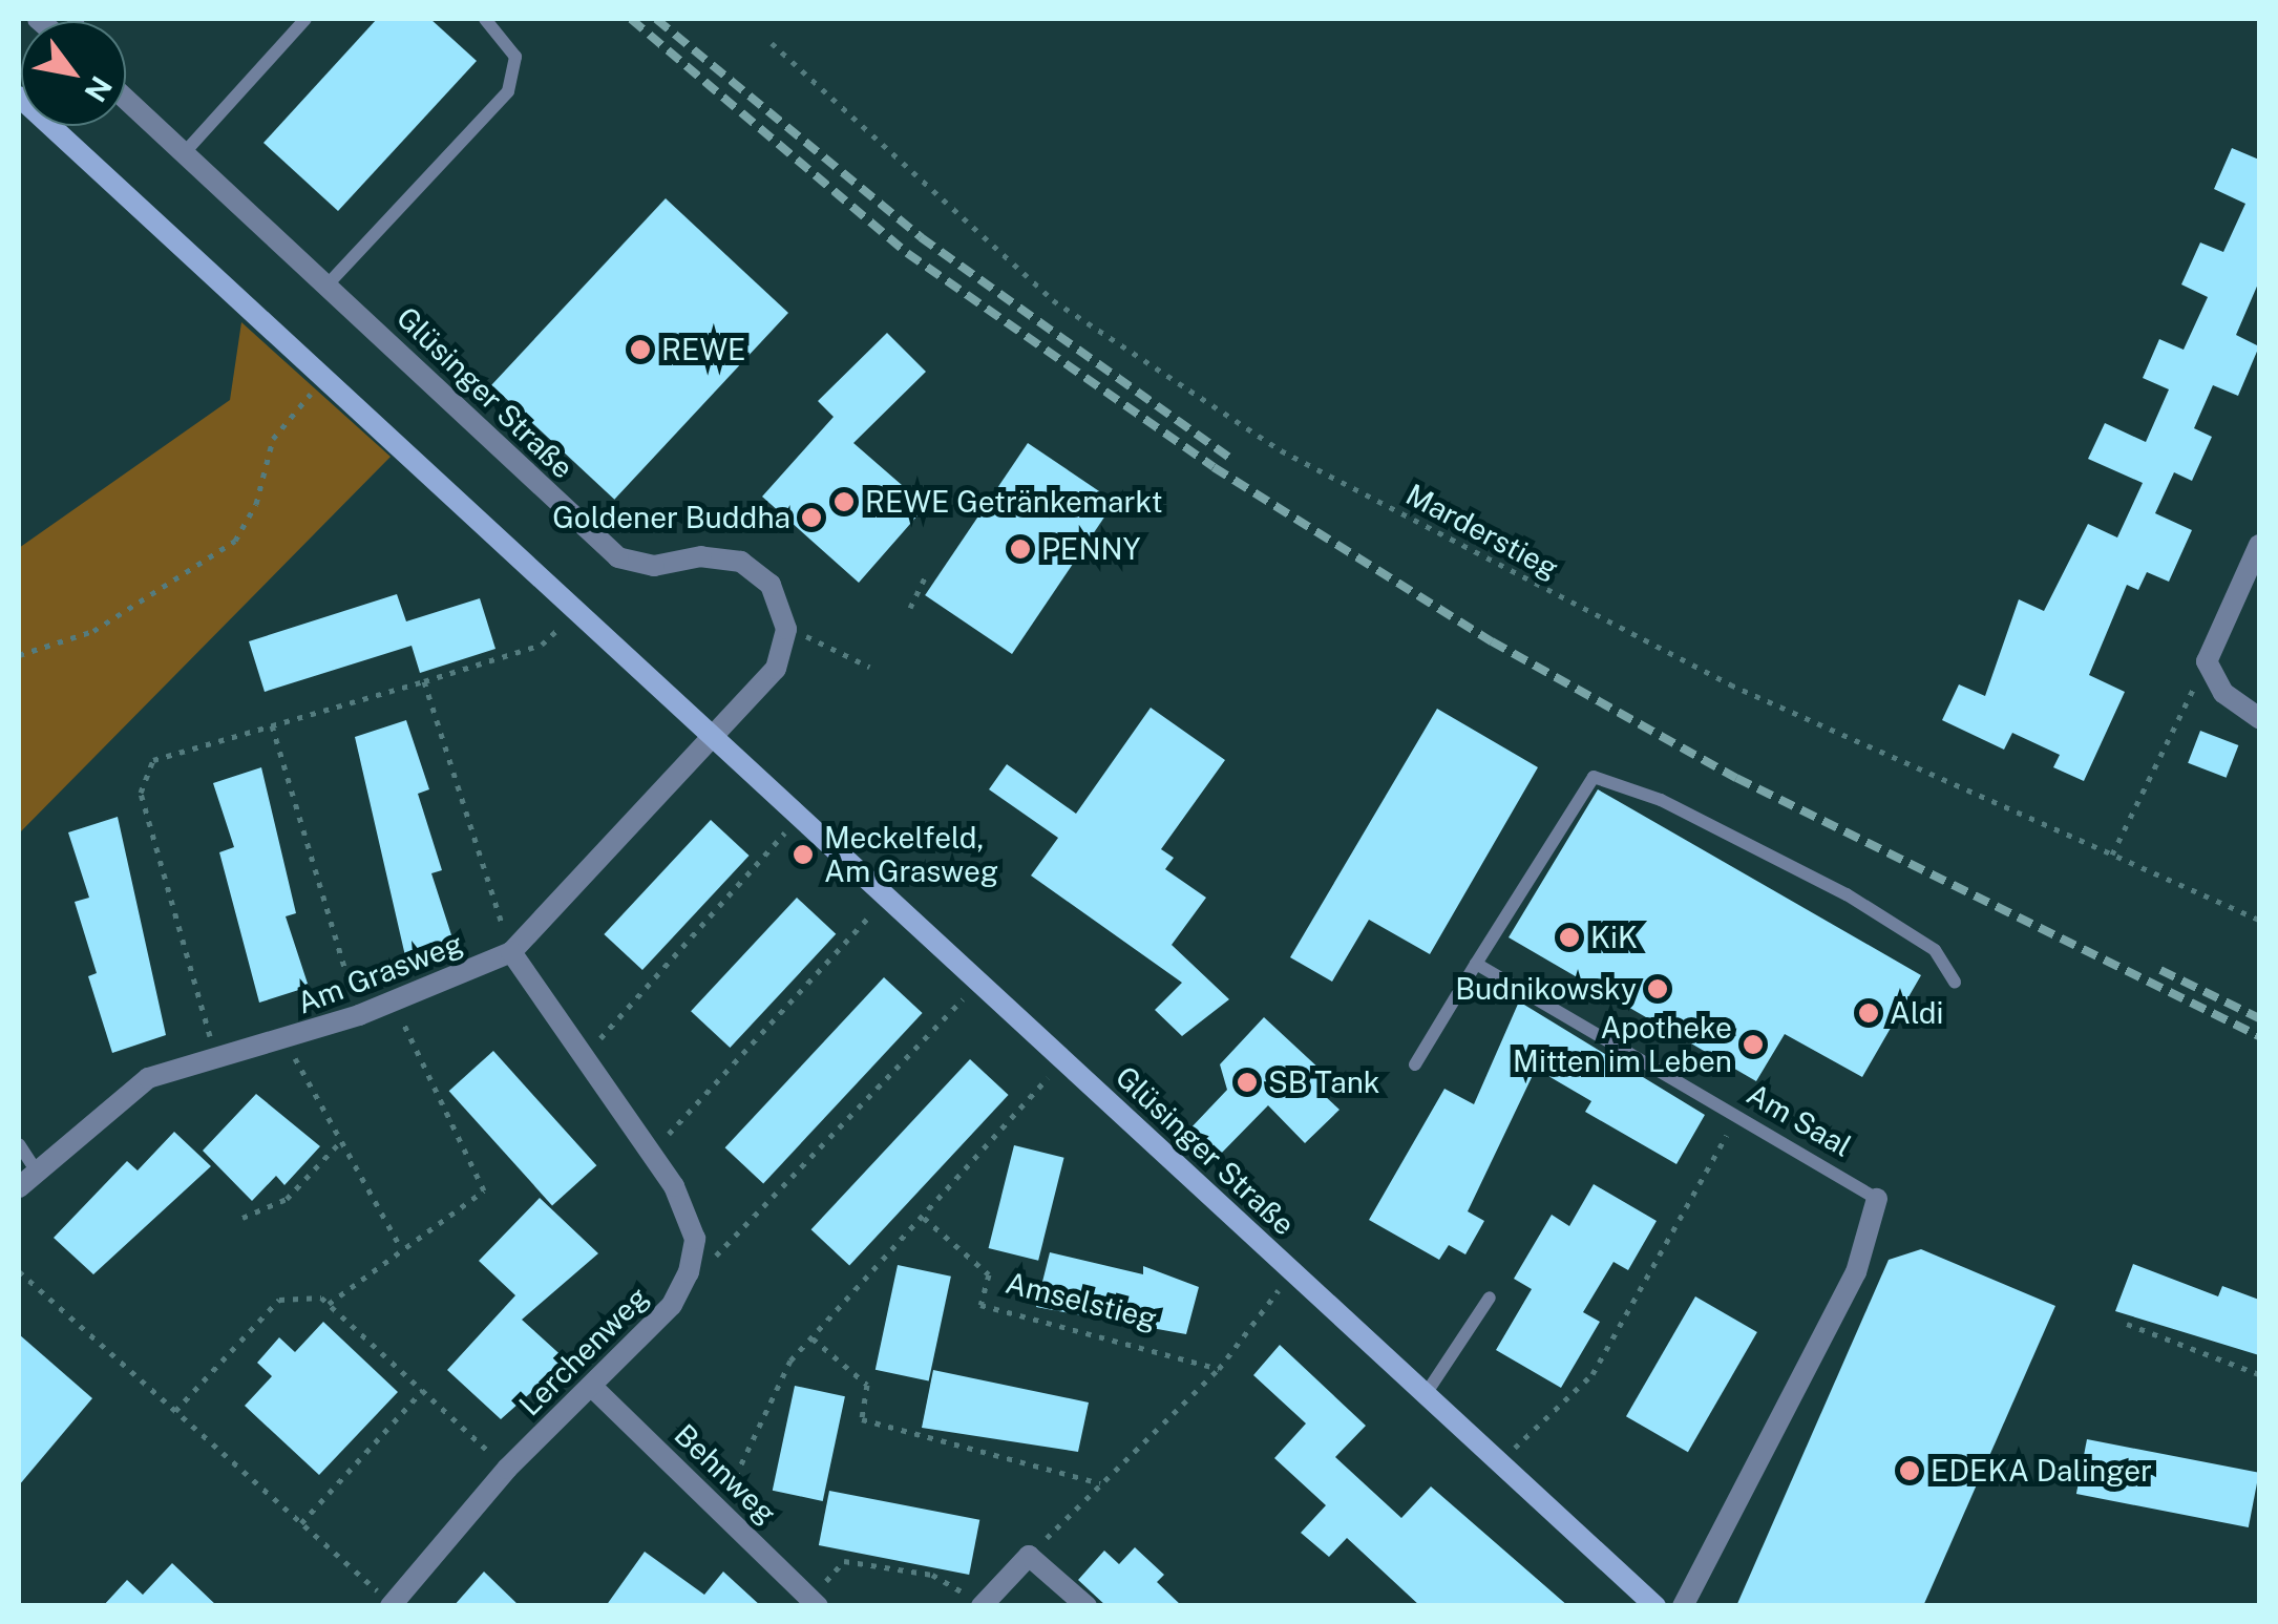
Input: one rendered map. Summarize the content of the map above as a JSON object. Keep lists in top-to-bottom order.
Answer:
{
  "streets": {
    "main road": ["Glüsinger Straße"],
    "street": [
      "Am Grasweg",
      "Am Saal",
      "Lerchenweg",
      "Behnweg"
    ],
    "path": ["Marderstieg", "Amselstieg"]
  },
  "crossings": [
    ["Glüsinger Straße", "Am Grasweg"],
    ["Lerchenweg", "Behnweg"]
  ],
  "places": [
    "REWE",
    "REWE Getränkemarkt",
    "Goldener Buddha",
    "PENNY",
    "Meckelfeld, Am Grasweg",
    "KiK",
    "Budnikowsky",
    "Aldi",
    "Apotheke Mitten im Leben",
    "SB Tank",
    "EDEKA Dalinger"
  ],
  "north": "bottom right"
}
